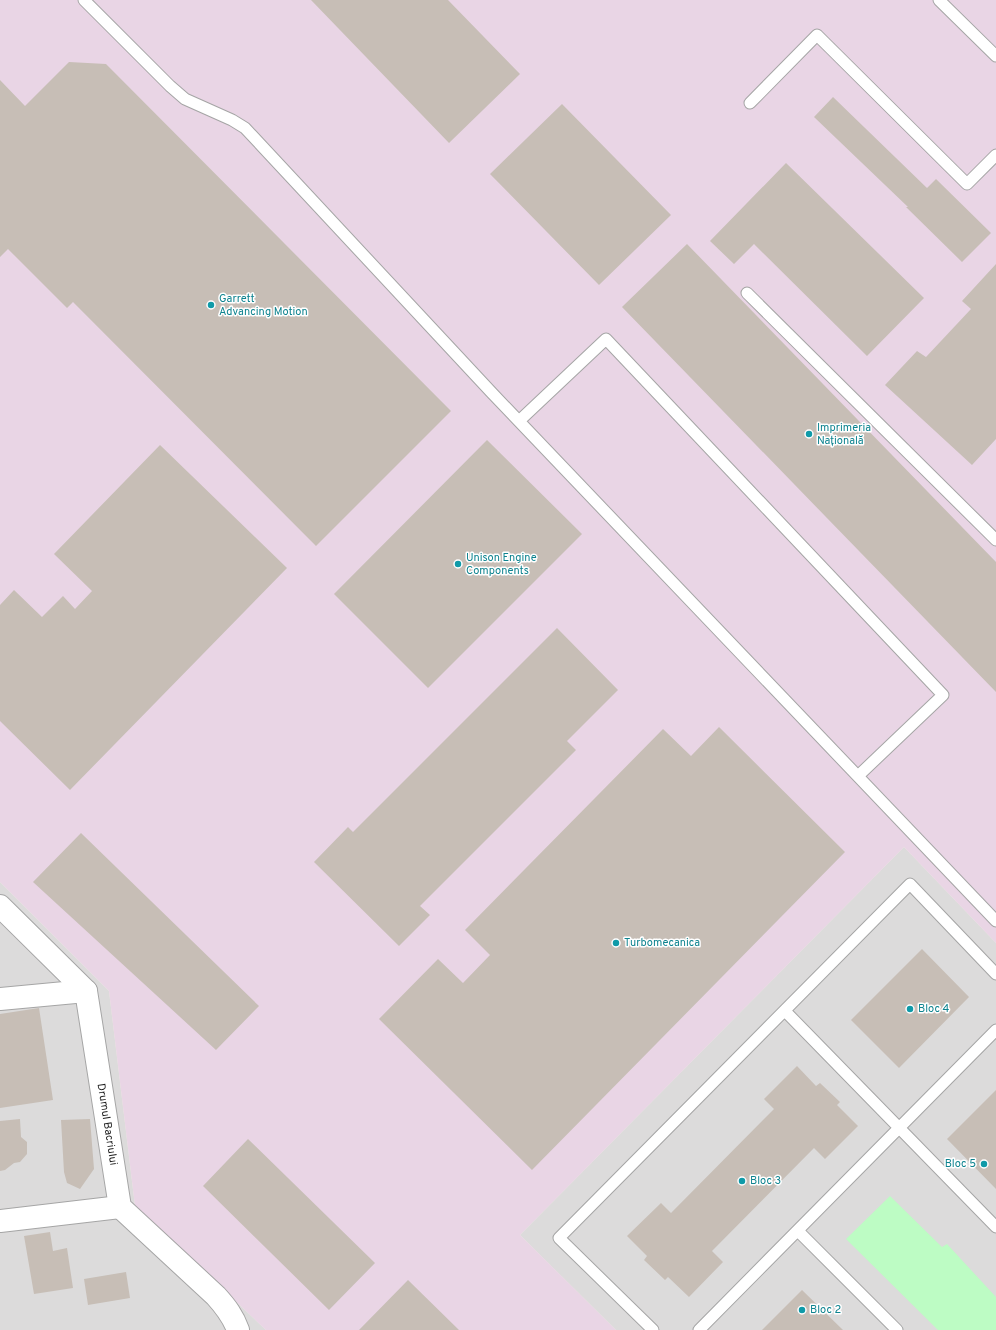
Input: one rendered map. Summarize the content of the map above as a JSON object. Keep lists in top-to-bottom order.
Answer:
{
  "streets": {
    "street": ["Drumul Bacriului"]
  },
  "places": [
    "Garrett Advancing Motion",
    "Imprimeria Națională",
    "Unison Engine Components",
    "Turbomecanica",
    "Bloc 4",
    "Bloc 5",
    "Bloc 3",
    "Bloc 2"
  ]
}
